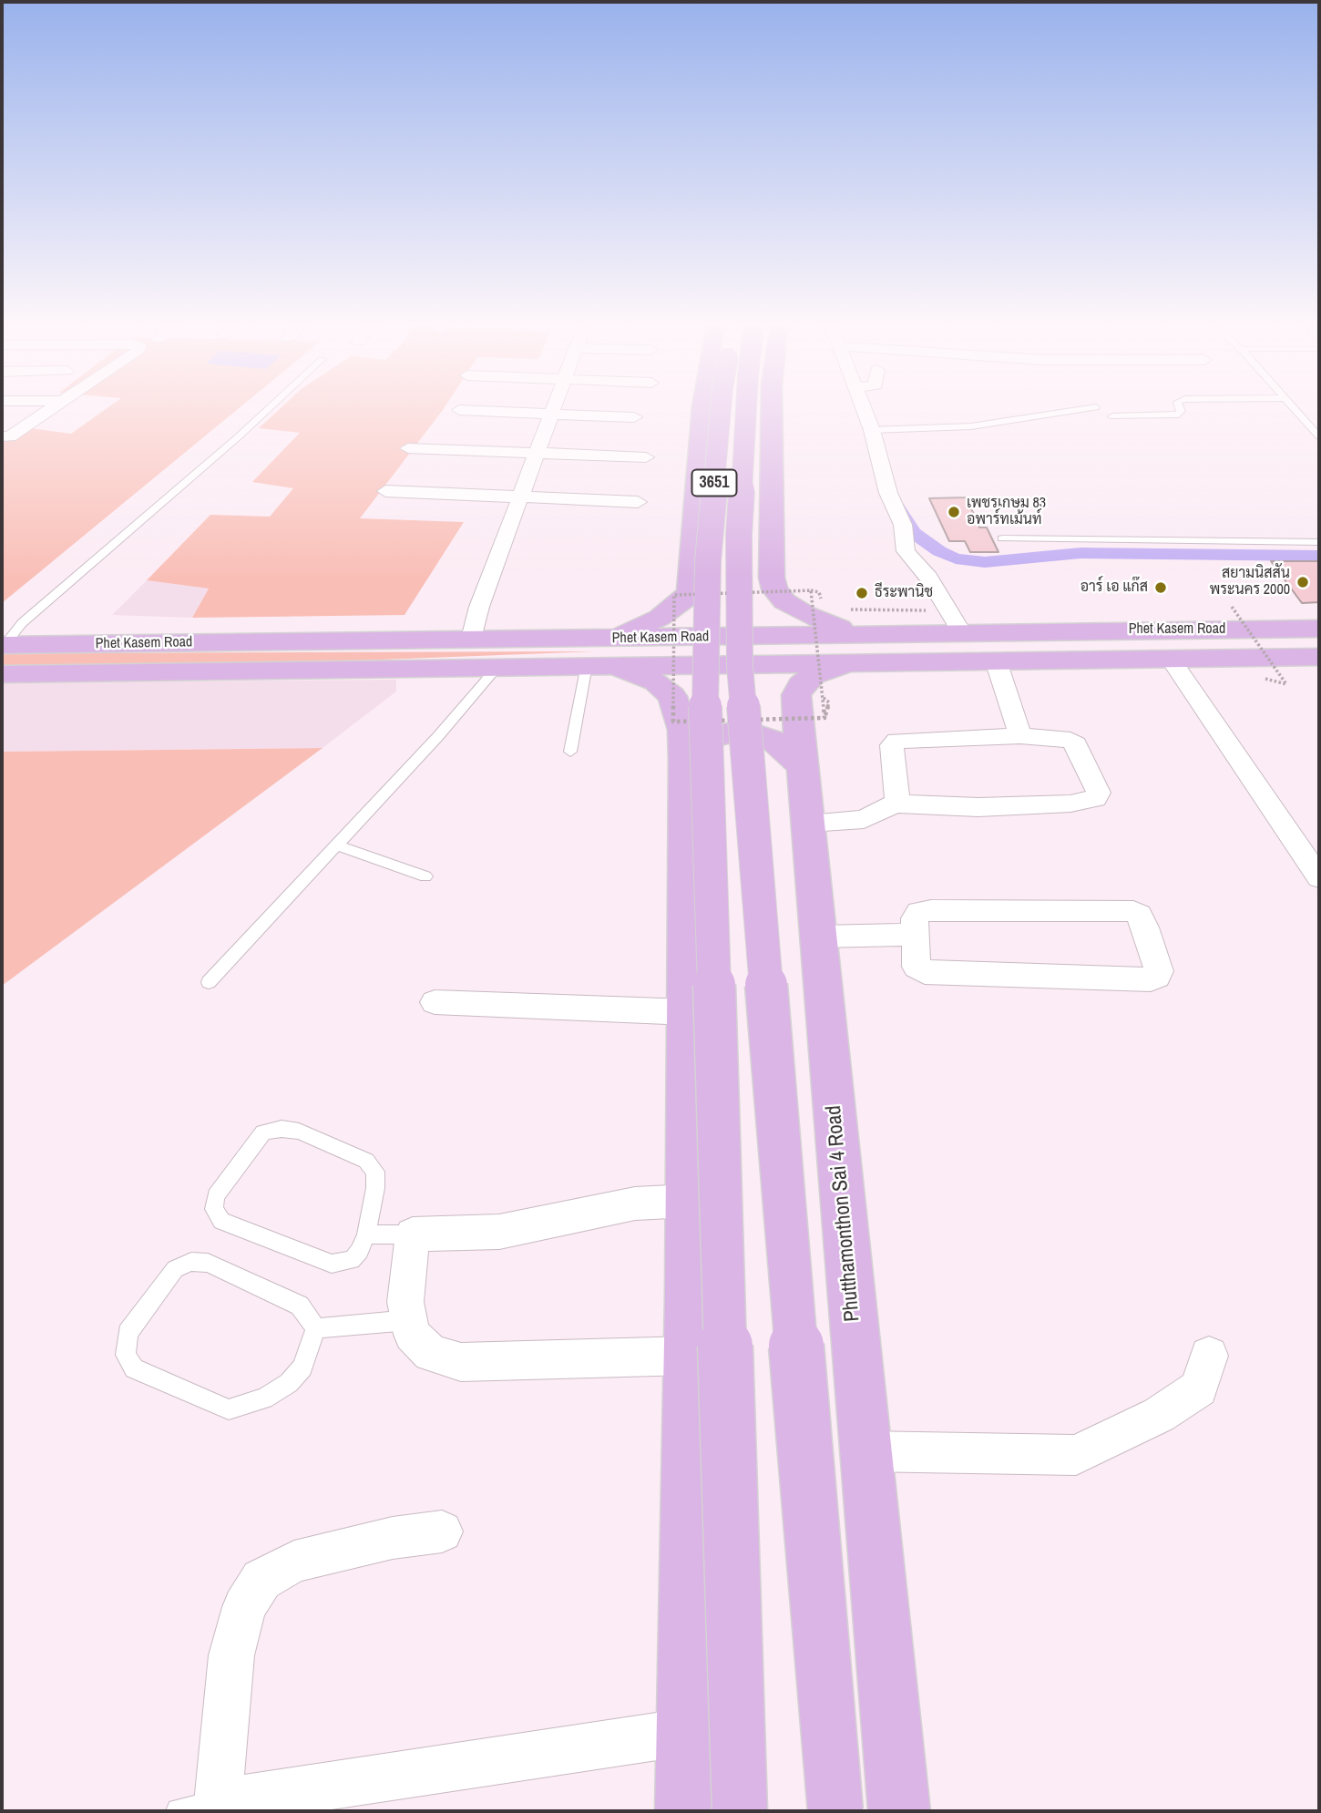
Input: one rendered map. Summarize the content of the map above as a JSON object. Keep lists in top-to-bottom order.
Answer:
{
  "streets": {
    "main road": ["3651", "Phet Kasem Road", "Phutthamonthon Sai 4 Road"]
  },
  "crossings": [
    ["Phet Kasem Road", "Phutthamonthon Sai 4 Road"]
  ],
  "places": [
    "เพชรเกษม 83 อพาร์ทเม้นท์",
    "สยามนิสสัน พระนคร 2000",
    "อาร์ เอ แก๊ส",
    "ธีระพานิช"
  ]
}
